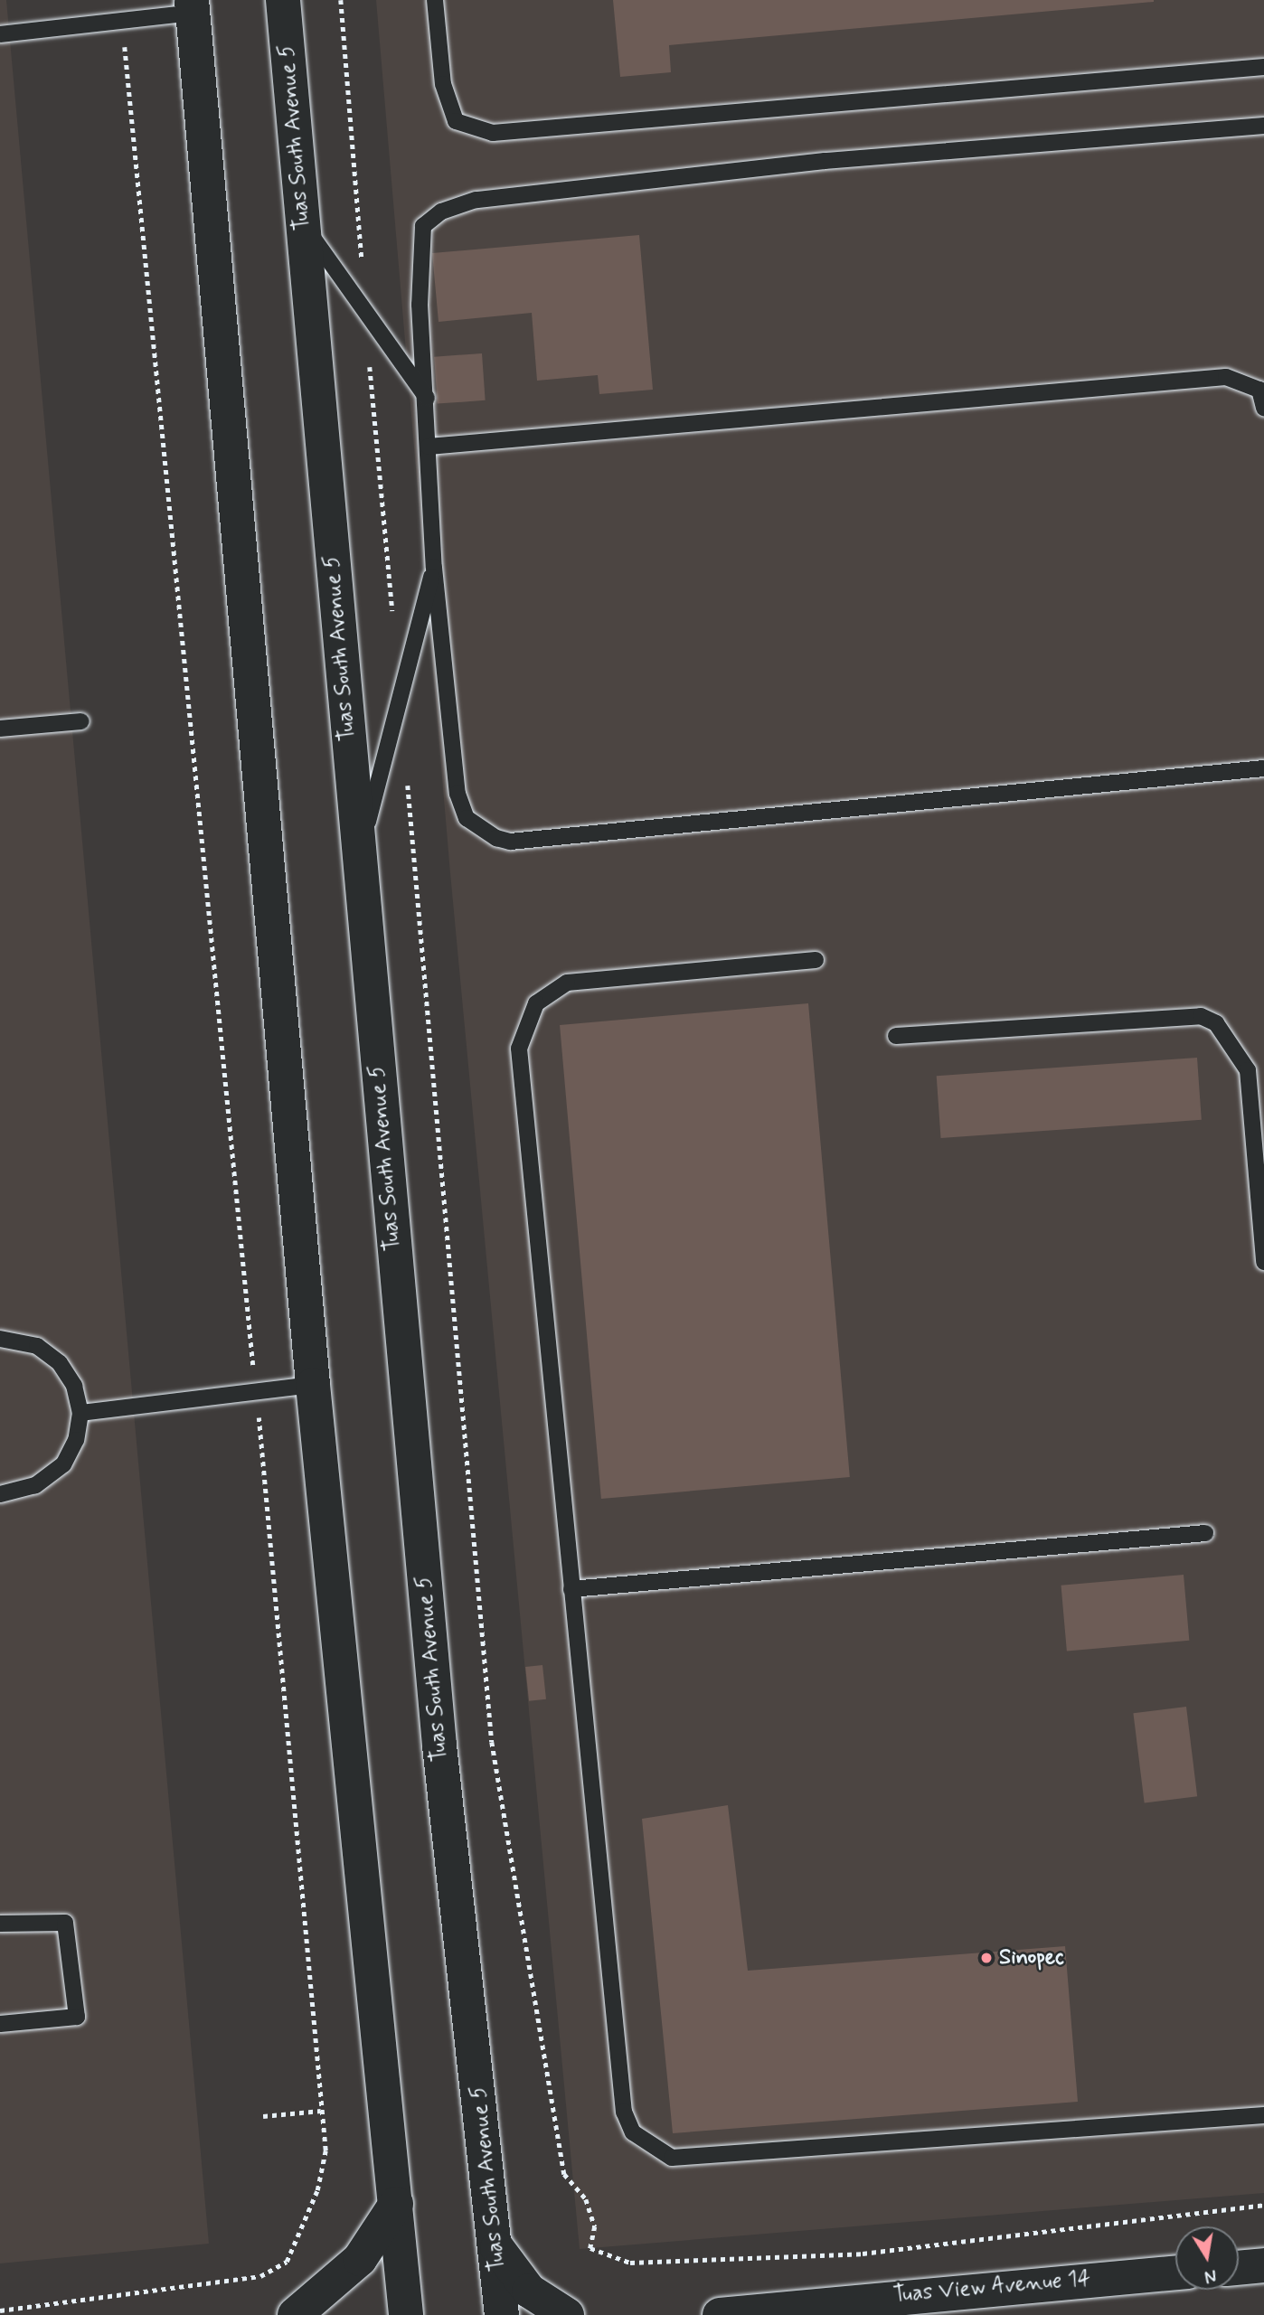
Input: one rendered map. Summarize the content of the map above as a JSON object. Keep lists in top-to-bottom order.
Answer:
{
  "streets": {
    "street": ["Tuas South Avenue 5", "Tuas View Avenue 14"]
  },
  "places": ["Sinopec"],
  "north": "bottom"
}
